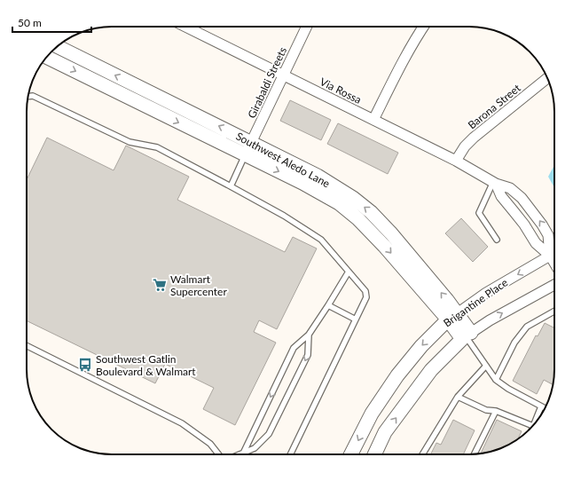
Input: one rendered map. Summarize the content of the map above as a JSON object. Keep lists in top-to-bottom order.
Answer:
{
  "streets": {
    "street": [
      "Girabaldi Streets",
      "Via Rossa",
      "Barona Street",
      "Southwest Aledo Lane",
      "Brigantine Place"
    ]
  },
  "crossings": [
    ["Girabaldi Streets", "Via Rossa"],
    ["Girabaldi Streets", "Southwest Aledo Lane"],
    ["Via Rossa", "Barona Street"],
    ["Via Rossa", "Brigantine Place"],
    ["Southwest Aledo Lane", "Brigantine Place"]
  ],
  "places": {
    "supermarket": ["Walmart Supercenter"],
    "bus stop": ["Southwest Gatlin Boulevard & Walmart"]
  },
  "scale_bar": "50 m"
}
